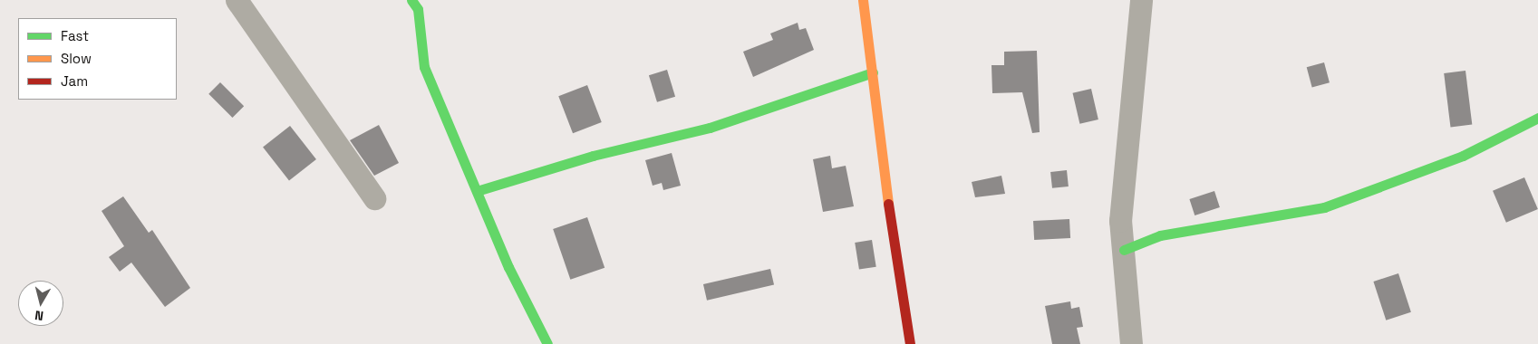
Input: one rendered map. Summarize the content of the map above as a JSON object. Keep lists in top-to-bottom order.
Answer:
{
  "legend": ["Fast", "Slow", "Jam"],
  "north": "bottom"
}
